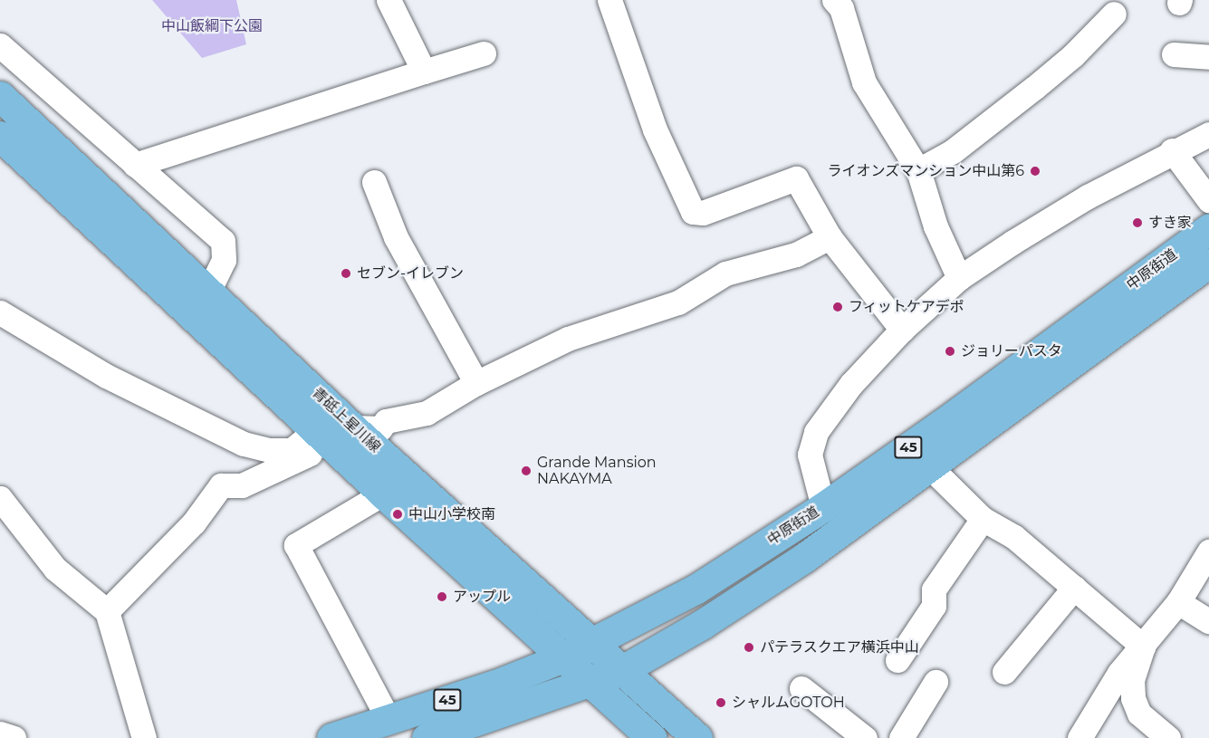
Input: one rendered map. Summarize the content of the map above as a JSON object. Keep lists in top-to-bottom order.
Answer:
{
  "streets": {
    "main road": ["中原街道", "青砥上星川線", "45"]
  },
  "crossings": [
    ["中原街道", "青砥上星川線"]
  ],
  "parks": ["中山飯綱下公園"],
  "places": [
    "ライオンズマンション中山第6",
    "すき家",
    "セブン-イレブン",
    "フィットケアデポ",
    "ジョリーパスタ",
    "Grande Mansion NAKAYMA",
    "中山小学校南",
    "アップル",
    "パテラスクエア横浜中山",
    "シャルムGOTOH"
  ]
}
